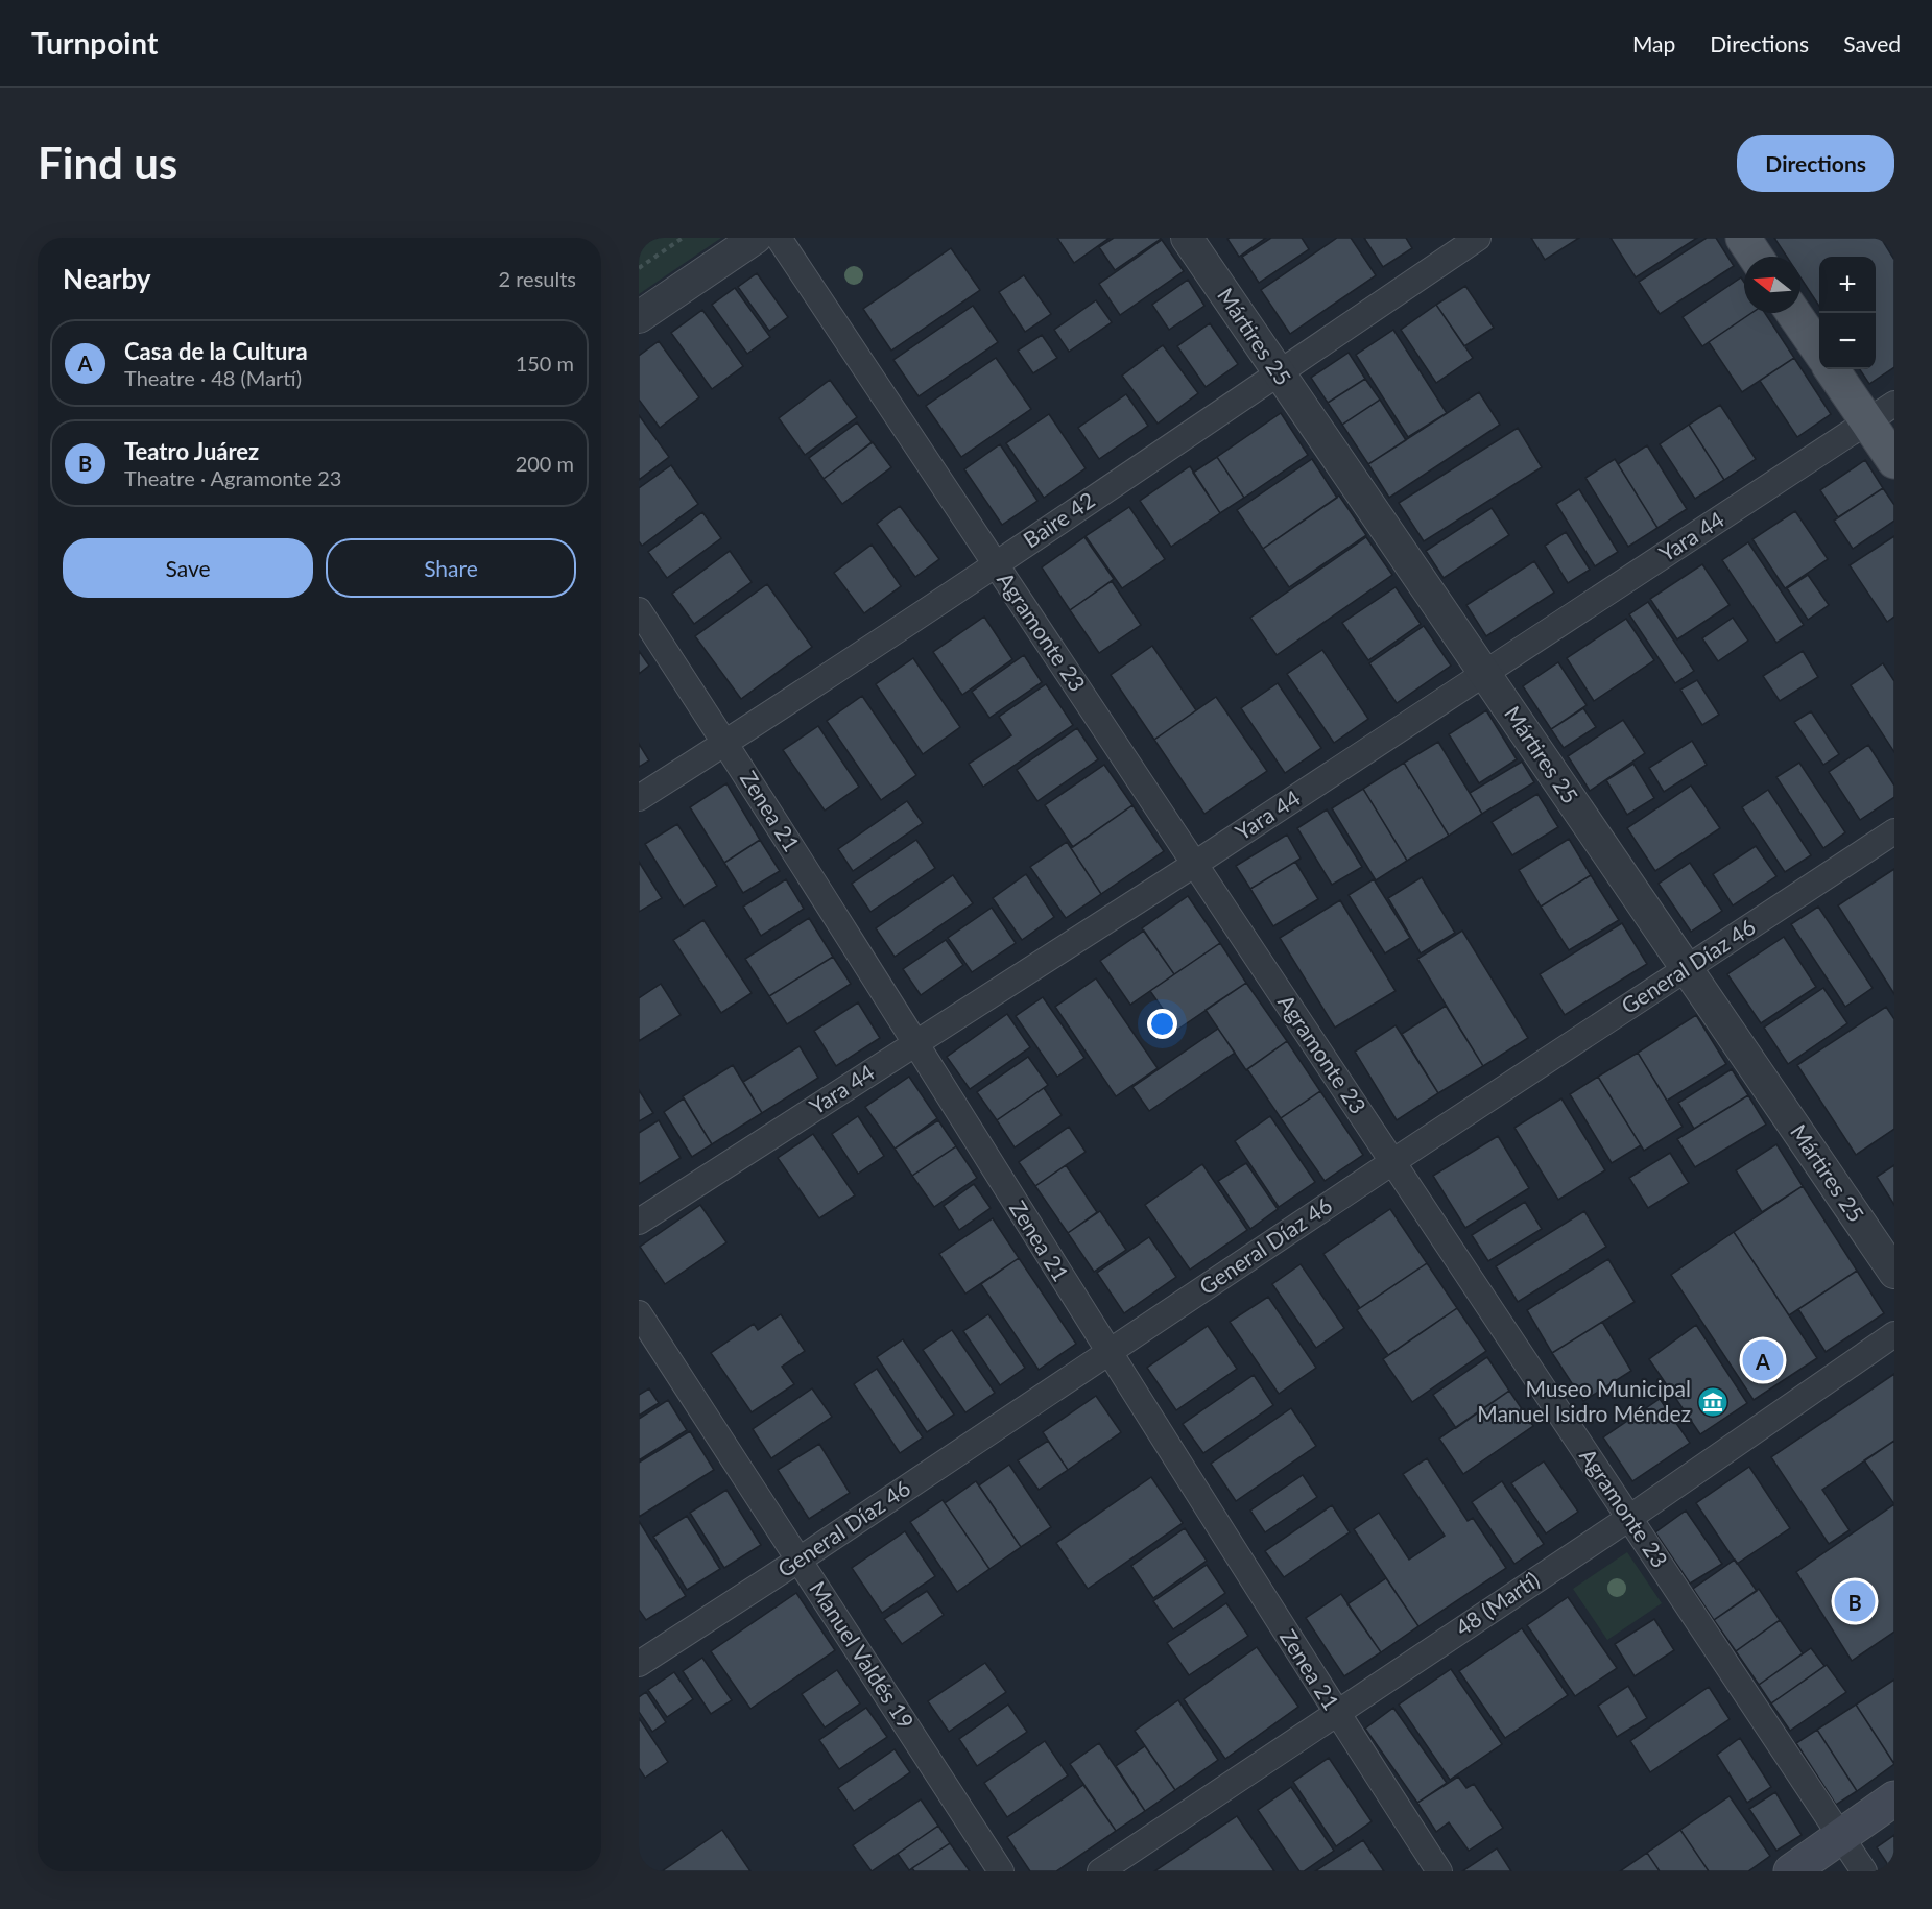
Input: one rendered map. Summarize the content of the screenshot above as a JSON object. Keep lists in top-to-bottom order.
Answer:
{
  "streets": {
    "street": [
      "Mártires 25",
      "Baire 42",
      "Yara 44",
      "Agramonte 23",
      "Zenea 21",
      "General Díaz 46",
      "48 (Martí)",
      "Manuel Valdés 19"
    ]
  },
  "crossings": [
    ["Mártires 25", "Baire 42"],
    ["Mártires 25", "Yara 44"],
    ["Mártires 25", "General Díaz 46"],
    ["Baire 42", "Agramonte 23"],
    ["Baire 42", "Zenea 21"],
    ["Yara 44", "Agramonte 23"],
    ["Yara 44", "Zenea 21"],
    ["Agramonte 23", "General Díaz 46"],
    ["Agramonte 23", "48 (Martí)"],
    ["Zenea 21", "General Díaz 46"],
    ["Zenea 21", "48 (Martí)"],
    ["General Díaz 46", "Manuel Valdés 19"]
  ],
  "places": {
    "museum": ["Museo Municipal Manuel Isidro Méndez"]
  },
  "north": "left",
  "page": {
    "header": "Turnpoint",
    "nav": ["Map", "Directions", "Saved"],
    "buttons": [
      "Directions",
      ["Save", "Share"]
    ],
    "title": "Find us",
    "heading": ["Nearby", "2 results"],
    "map_buttons": ["+", "−"],
    "list": [
      {
        "mark": "A",
        "name": "Casa de la Cultura",
        "note": "Theatre · 48 (Martí)",
        "value": "150 m"
      },
      {
        "mark": "B",
        "name": "Teatro Juárez",
        "note": "Theatre · Agramonte 23",
        "value": "200 m"
      }
    ],
    "pins": ["A", "B"]
  }
}
